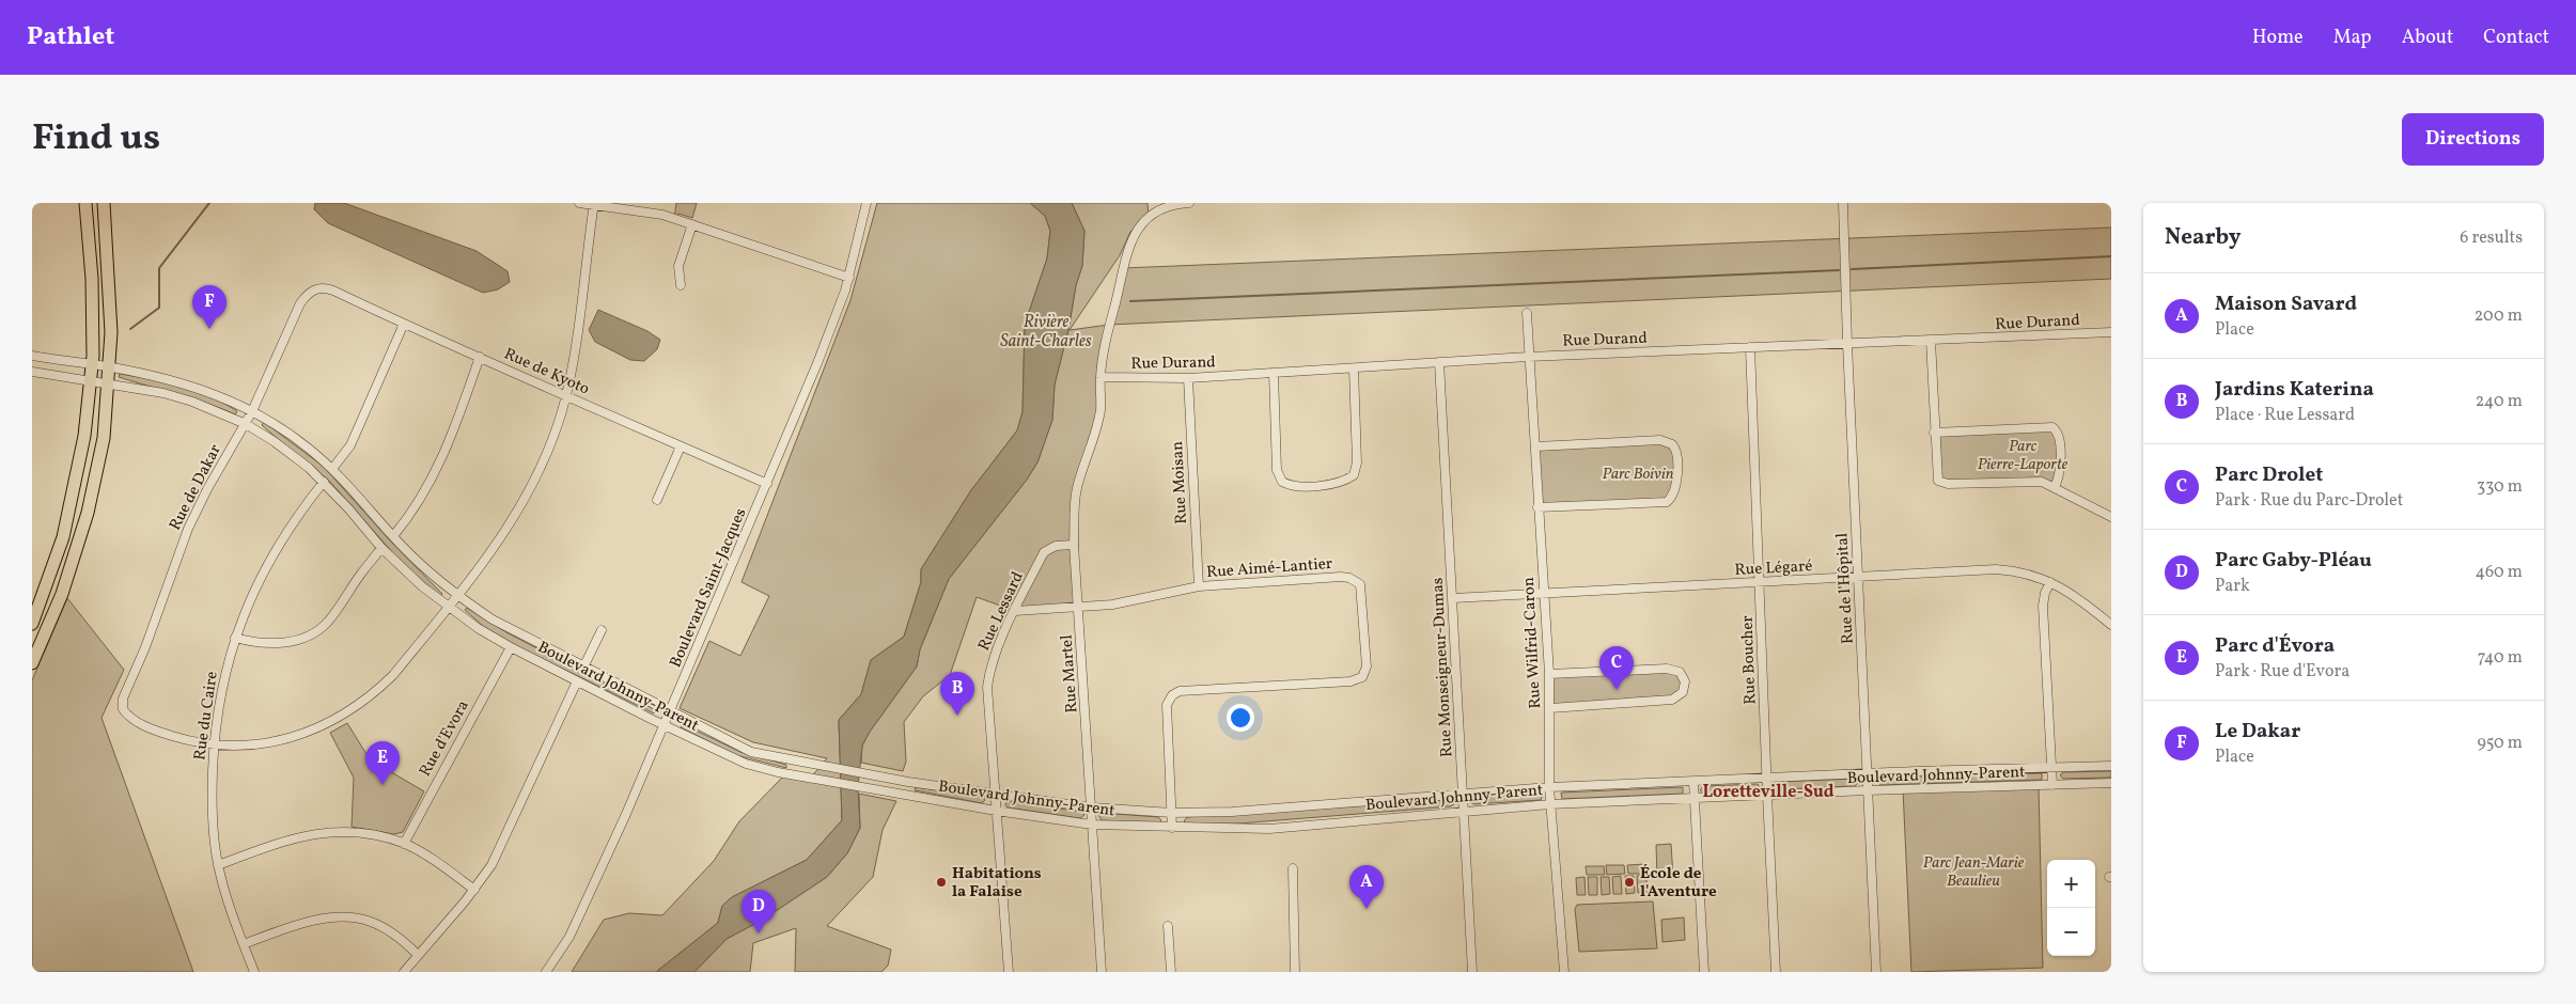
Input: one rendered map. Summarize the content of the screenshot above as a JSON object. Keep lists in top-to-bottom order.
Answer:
{
  "streets": {
    "street": [
      "Rue Durand",
      "Rue de Kyoto",
      "Rue Moisan",
      "Rue de Dakar",
      "Rue Aimé-Lantier",
      "Rue Légaré",
      "Boulevard Saint-Jacques",
      "Rue de l'Hôpital",
      "Rue Lessard",
      "Rue Wilfrid-Caron",
      "Rue Boucher",
      "Rue Monseigneur-Dumas",
      "Rue Martel",
      "Boulevard Johnny-Parent",
      "Rue du Caire",
      "Rue d'Evora"
    ]
  },
  "crossings": [
    ["Rue Durand", "Rue Moisan"],
    ["Rue Durand", "Rue de l'Hôpital"],
    ["Rue Durand", "Rue Wilfrid-Caron"],
    ["Rue Durand", "Rue Boucher"],
    ["Rue Durand", "Rue Monseigneur-Dumas"],
    ["Rue Durand", "Rue Martel"],
    ["Rue de Kyoto", "Rue de Dakar"],
    ["Rue de Kyoto", "Boulevard Saint-Jacques"],
    ["Rue Moisan", "Rue Aimé-Lantier"],
    ["Rue de Dakar", "Boulevard Johnny-Parent"],
    ["Rue de Dakar", "Rue du Caire"],
    ["Rue Aimé-Lantier", "Rue Lessard"],
    ["Rue Aimé-Lantier", "Rue Martel"],
    ["Rue Aimé-Lantier", "Boulevard Johnny-Parent"],
    ["Rue Légaré", "Rue de l'Hôpital"],
    ["Rue Légaré", "Rue Wilfrid-Caron"],
    ["Rue Légaré", "Rue Boucher"],
    ["Rue Légaré", "Rue Monseigneur-Dumas"],
    ["Boulevard Saint-Jacques", "Boulevard Johnny-Parent"],
    ["Rue de l'Hôpital", "Boulevard Johnny-Parent"],
    ["Rue Lessard", "Rue Martel"],
    ["Rue Lessard", "Boulevard Johnny-Parent"],
    ["Rue Wilfrid-Caron", "Boulevard Johnny-Parent"],
    ["Rue Boucher", "Boulevard Johnny-Parent"],
    ["Rue Monseigneur-Dumas", "Boulevard Johnny-Parent"],
    ["Rue Martel", "Boulevard Johnny-Parent"],
    ["Boulevard Johnny-Parent", "Rue du Caire"],
    ["Boulevard Johnny-Parent", "Rue d'Evora"]
  ],
  "districts": ["Loretteville-Sud"],
  "water": ["Rivière Saint-Charles"],
  "parks": ["Parc Pierre-Laporte", "Parc Boivin", "Parc Jean-Marie Beaulieu"],
  "places": ["Habitations la Falaise", "École de l'Aventure"],
  "page": {
    "header": "Pathlet",
    "nav": [
      "Home",
      "Map",
      "About",
      "Contact"
    ],
    "title": "Find us",
    "buttons": "Directions",
    "heading": ["Nearby", "6 results"],
    "list": [
      {
        "mark": "A",
        "name": "Maison Savard",
        "note": "Place",
        "value": "200 m"
      },
      {
        "mark": "B",
        "name": "Jardins Katerina",
        "note": "Place · Rue Lessard",
        "value": "240 m"
      },
      {
        "mark": "C",
        "name": "Parc Drolet",
        "note": "Park · Rue du Parc-Drolet",
        "value": "330 m"
      },
      {
        "mark": "D",
        "name": "Parc Gaby-Pléau",
        "note": "Park",
        "value": "460 m"
      },
      {
        "mark": "E",
        "name": "Parc d'Évora",
        "note": "Park · Rue d'Evora",
        "value": "740 m"
      },
      {
        "mark": "F",
        "name": "Le Dakar",
        "note": "Place",
        "value": "950 m"
      }
    ],
    "pins": [
      "F",
      "C",
      "B",
      "E",
      "A",
      "D"
    ],
    "map_buttons": ["+", "−"]
  }
}
